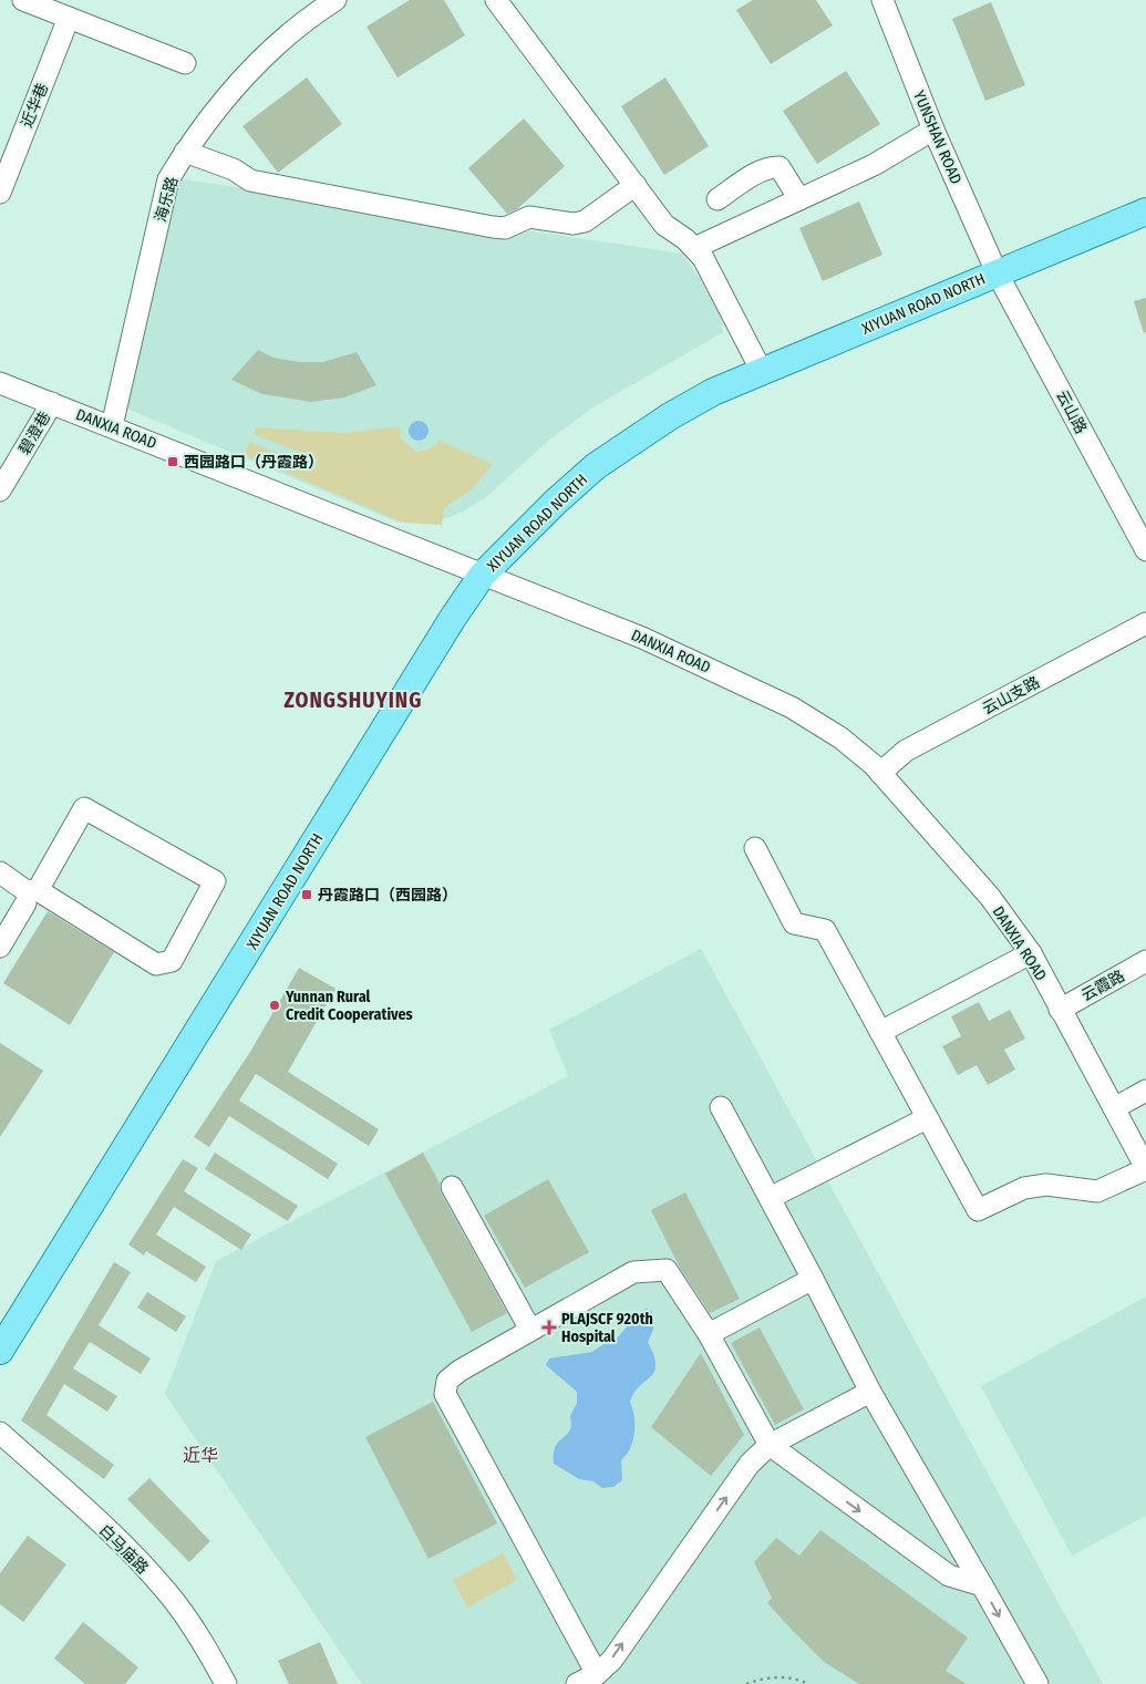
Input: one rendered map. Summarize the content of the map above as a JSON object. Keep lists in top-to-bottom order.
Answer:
{
  "streets": {
    "main road": ["XIYUAN ROAD NORTH"],
    "street": [
      "近华巷",
      "YUNSHAN ROAD",
      "海乐路",
      "云山路",
      "DANXIA ROAD",
      "碧澄巷",
      "云山支路",
      "云霞路",
      "白马庙路"
    ]
  },
  "crossings": [
    ["YUNSHAN ROAD", "XIYUAN ROAD NORTH"],
    ["YUNSHAN ROAD", "云山路"],
    ["海乐路", "DANXIA ROAD"],
    ["XIYUAN ROAD NORTH", "云山路"],
    ["XIYUAN ROAD NORTH", "DANXIA ROAD"],
    ["DANXIA ROAD", "碧澄巷"],
    ["DANXIA ROAD", "云山支路"],
    ["DANXIA ROAD", "云霞路"]
  ],
  "districts": ["ZONGSHUYING", "近华"],
  "places": {
    "transit": ["西园路口（丹霞路）", "丹霞路口（西园路）"],
    "other": ["Yunnan Rural Credit Cooperatives"],
    "health": ["PLAJSCF 920th Hospital"]
  }
}
